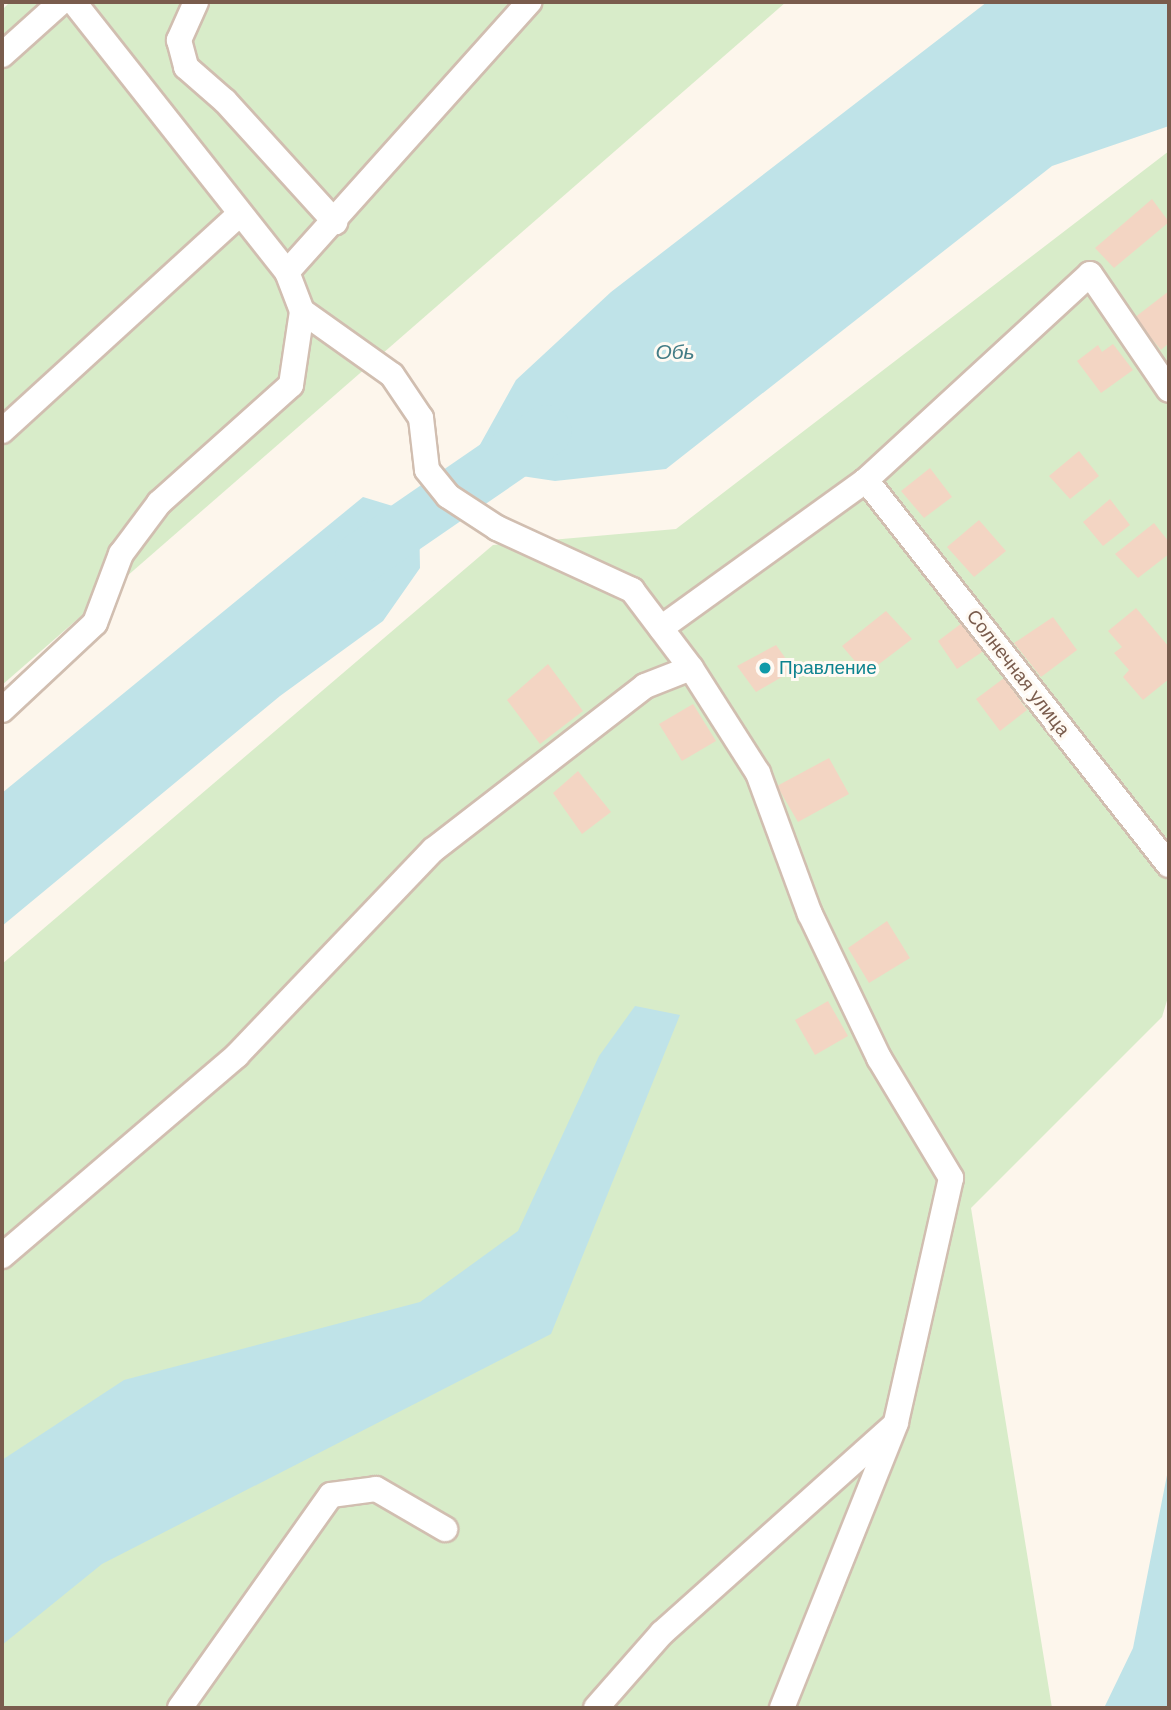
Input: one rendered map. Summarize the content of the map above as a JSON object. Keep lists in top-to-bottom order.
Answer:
{
  "streets": {
    "street": ["Солнечная улица"]
  },
  "water": ["Обь"],
  "places": ["Правление"]
}
